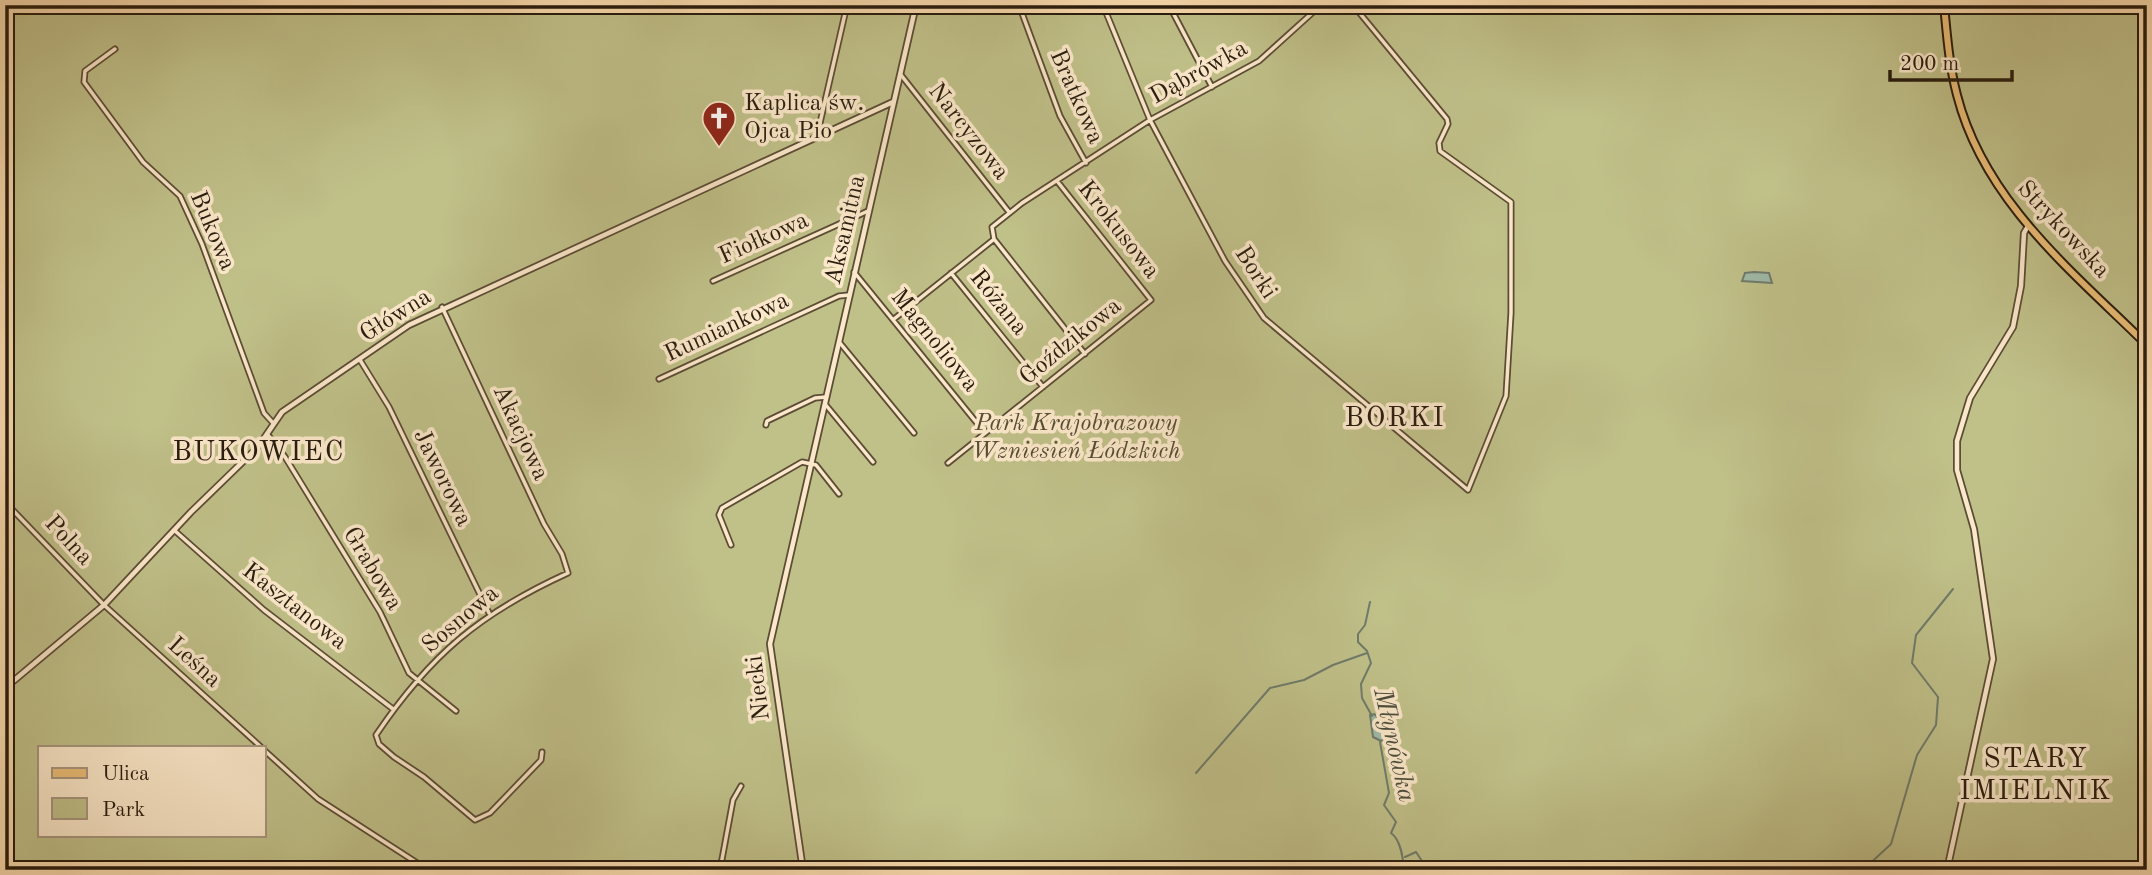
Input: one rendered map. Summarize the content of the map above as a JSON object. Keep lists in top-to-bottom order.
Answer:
{
  "streets": {
    "main road": ["Strykowska"],
    "street": [
      "Dąbrówka",
      "Bratkowa",
      "Narcyzowa",
      "Aksamitna",
      "Krokusowa",
      "Bukowa",
      "Fiołkowa",
      "Borki",
      "Różana",
      "Główna",
      "Rumiankowa",
      "Magnoliowa",
      "Goździkowa",
      "Akacjowa",
      "Jaworowa",
      "Polna",
      "Grabowa",
      "Kasztanowa",
      "Sosnowa",
      "Leśna",
      "Niecki"
    ]
  },
  "crossings": [
    ["Dąbrówka", "Bratkowa"],
    ["Dąbrówka", "Narcyzowa"],
    ["Dąbrówka", "Krokusowa"],
    ["Dąbrówka", "Borki"],
    ["Narcyzowa", "Aksamitna"],
    ["Aksamitna", "Fiołkowa"],
    ["Aksamitna", "Główna"],
    ["Aksamitna", "Rumiankowa"],
    ["Aksamitna", "Magnoliowa"],
    ["Aksamitna", "Niecki"],
    ["Krokusowa", "Goździkowa"],
    ["Bukowa", "Główna"],
    ["Różana", "Goździkowa"],
    ["Główna", "Akacjowa"],
    ["Główna", "Jaworowa"],
    ["Główna", "Polna"],
    ["Główna", "Grabowa"],
    ["Główna", "Kasztanowa"],
    ["Główna", "Leśna"],
    ["Magnoliowa", "Goździkowa"],
    ["Akacjowa", "Sosnowa"],
    ["Jaworowa", "Sosnowa"],
    ["Polna", "Leśna"],
    ["Grabowa", "Sosnowa"]
  ],
  "districts": ["BORKI", "BUKOWIEC", "STARY IMIELNIK"],
  "water": ["Młynówka"],
  "parks": ["Park Krajobrazowy Wzniesień Łódzkich"],
  "places": {
    "church": ["Kaplica św. Ojca Pio"]
  },
  "legend": ["Ulica", "Park"],
  "scale_bar": "200 m"
}
